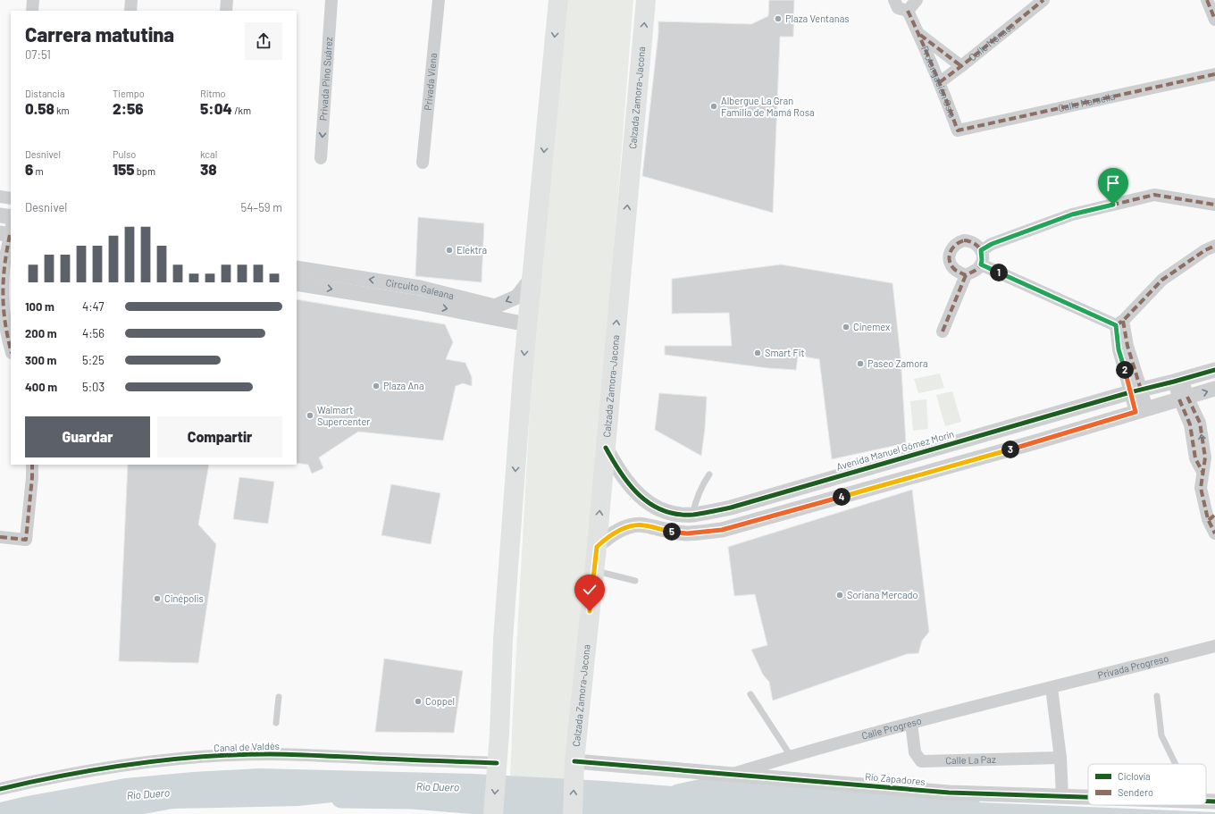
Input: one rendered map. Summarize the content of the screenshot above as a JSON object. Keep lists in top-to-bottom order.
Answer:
{
  "streets": {
    "main road": ["Calzada Zamora-Jacona"],
    "street": [
      "Calle Mónaco",
      "Privada Pino Suárez",
      "Privada Viena",
      "Prolongación Oslo",
      "Calle Marsella",
      "Circuito Galeana",
      "Avenida Manuel Gómez Morín",
      "Privada Progreso",
      "Calle Progreso",
      "Canal de Valdés",
      "Calle La Paz",
      "Río Zapadores"
    ]
  },
  "crossings": [
    ["Calle Mónaco", "Prolongación Oslo"],
    ["Prolongación Oslo", "Calle Marsella"],
    ["Calzada Zamora-Jacona", "Avenida Manuel Gómez Morín"],
    ["Calzada Zamora-Jacona", "Río Zapadores"],
    ["Privada Progreso", "Calle Progreso"],
    ["Calle Progreso", "Calle La Paz"],
    ["Calle Progreso", "Río Zapadores"]
  ],
  "one_way": ["Privada Pino Suárez"],
  "water": ["Río Duero"],
  "places": [
    "Plaza Ventanas",
    "Albergue La Gran Familia de Mamá Rosa",
    "Elektra",
    "Cinemex",
    "Smart Fit",
    "Paseo Zamora",
    "Plaza Ana",
    "Walmart Supercenter",
    "Soriana Mercado",
    "Cinépolis",
    "Coppel"
  ],
  "legend": ["Ciclovía", "Sendero"],
  "page": {
    "heading": ["Carrera matutina", "07:51"],
    "stats": [
      ["Distancia", "0.58 km"],
      ["Tiempo", "2:56"],
      ["Ritmo", "5:04 /km"],
      ["Desnivel", "6 m"],
      ["Pulso", "155 bpm"],
      ["kcal", "38"]
    ],
    "chart": ["Desnivel", "54–59 m"],
    "pins": [
      "1",
      "2",
      "3",
      "4",
      "5"
    ],
    "list": [
      {
        "name": "100 m",
        "note": "4:47"
      },
      {
        "name": "200 m",
        "note": "4:56"
      },
      {
        "name": "300 m",
        "note": "5:25"
      },
      {
        "name": "400 m",
        "note": "5:03"
      }
    ],
    "buttons": ["Guardar", "Compartir"]
  }
}
